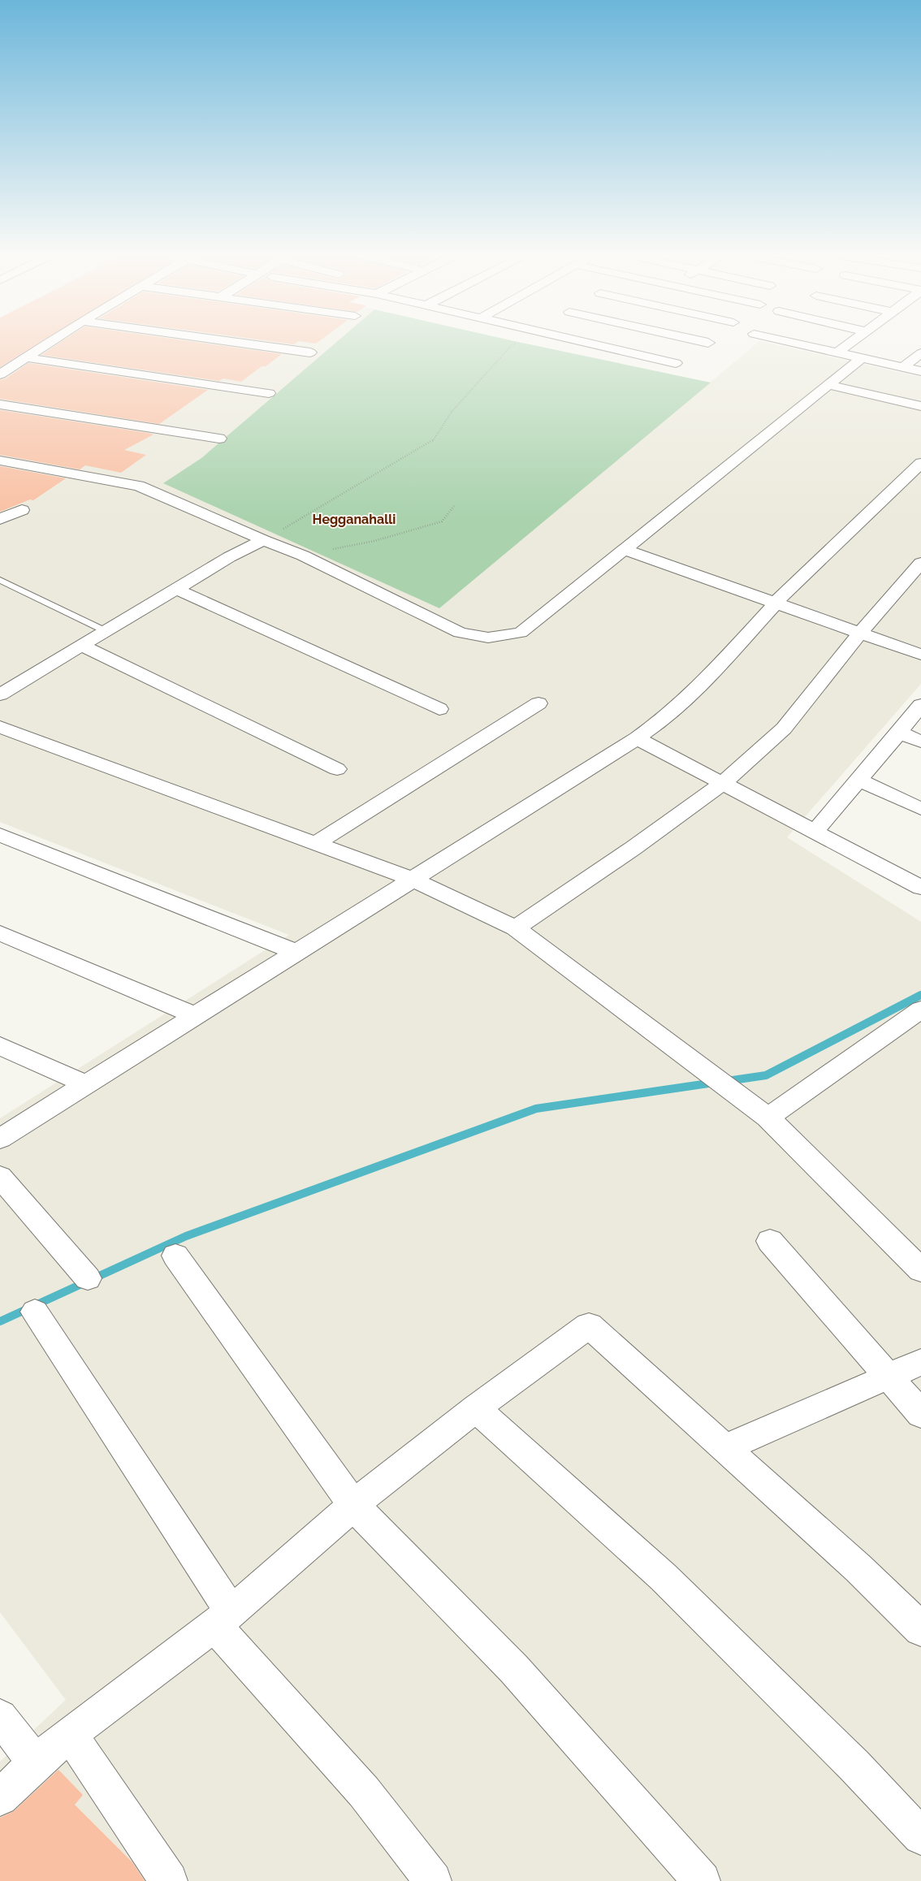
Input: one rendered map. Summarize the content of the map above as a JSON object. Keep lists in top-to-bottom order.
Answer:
{
  "districts": ["Hegganahalli"]
}
